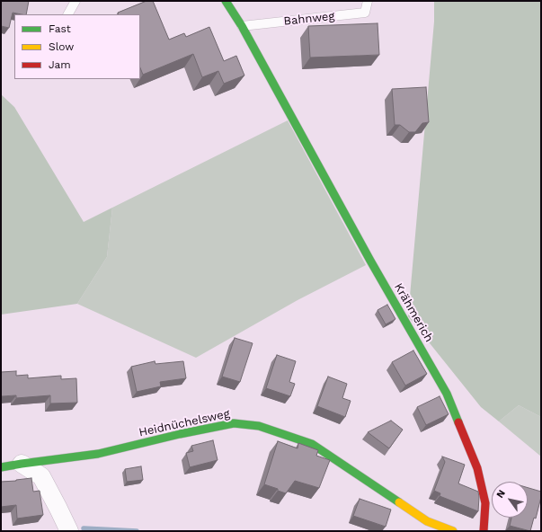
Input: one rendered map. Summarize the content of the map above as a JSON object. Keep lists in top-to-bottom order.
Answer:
{
  "streets": {
    "street": ["Krähmerich", "Heidnüchelsweg"],
    "lane": ["Bahnweg"]
  },
  "crossings": [
    ["Bahnweg", "Krähmerich"]
  ],
  "legend": ["Fast", "Slow", "Jam"],
  "north": "top left"
}
